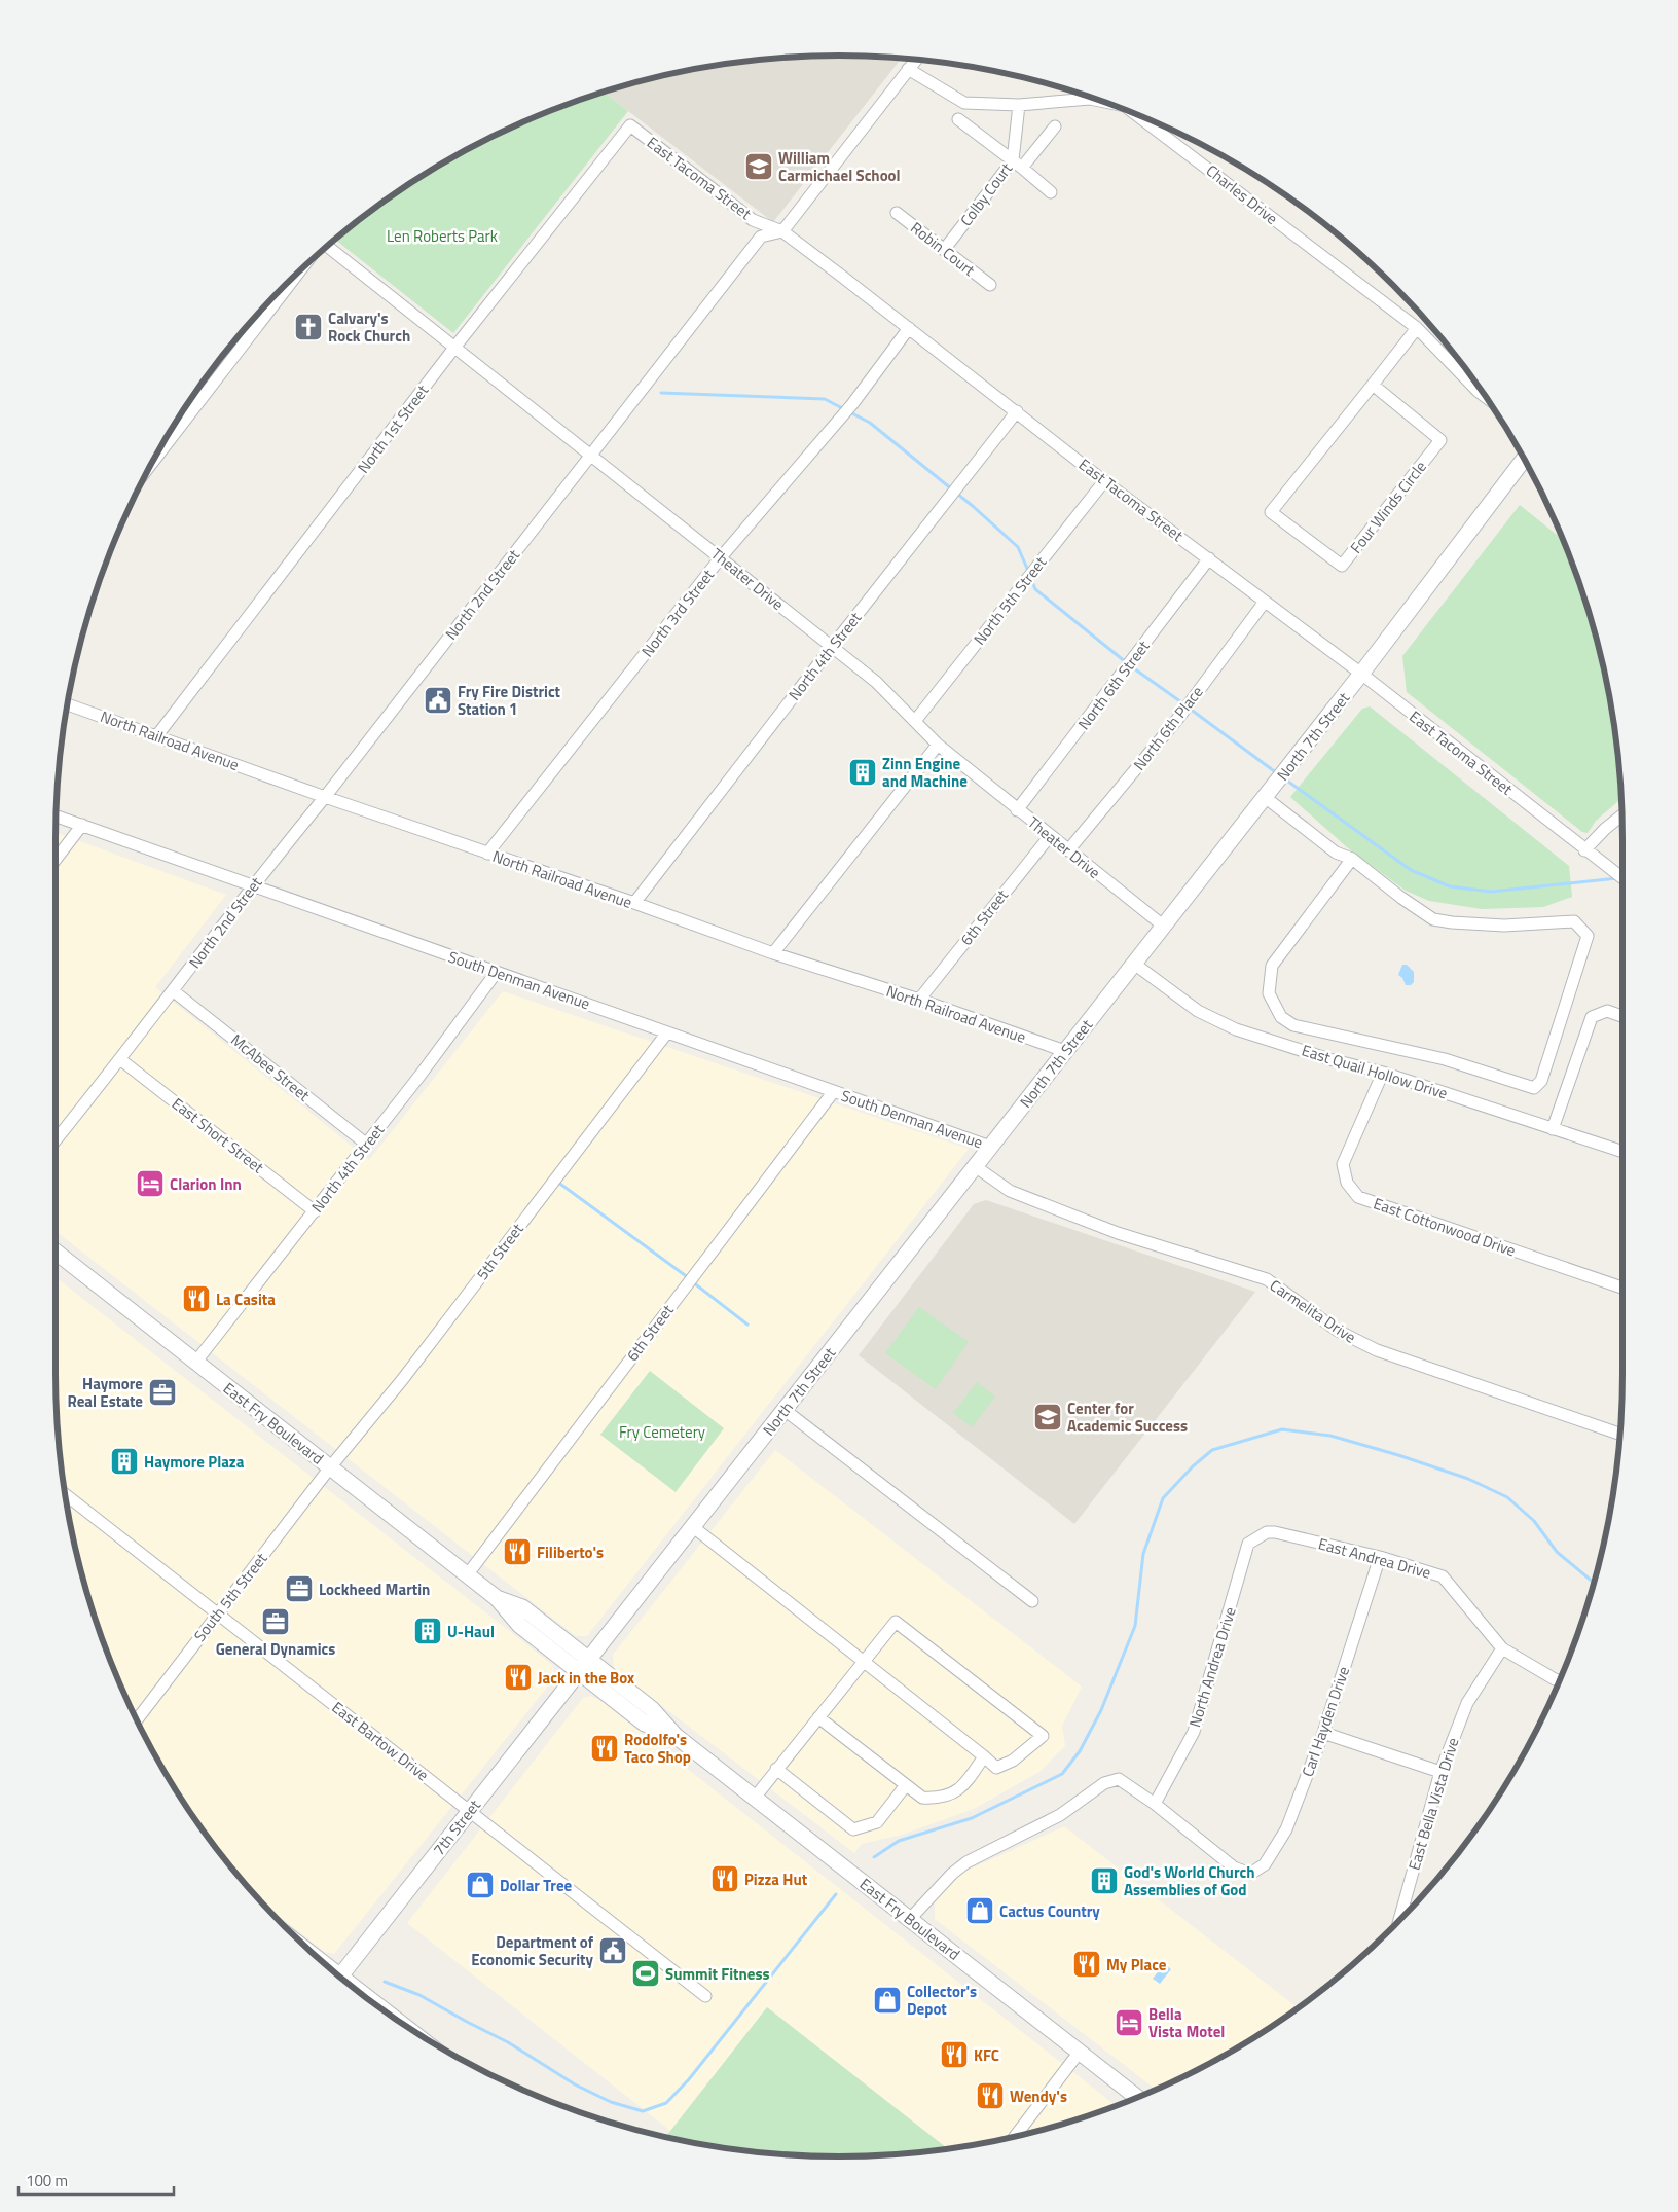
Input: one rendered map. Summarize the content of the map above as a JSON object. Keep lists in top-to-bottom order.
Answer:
{
  "streets": {
    "main road": ["North 7th Street", "East Fry Boulevard", "7th Street"],
    "street": [
      "East Tacoma Street",
      "Colby Court",
      "Charles Drive",
      "Robin Court",
      "North 1st Street",
      "Four Winds Circle",
      "Theater Drive",
      "North 2nd Street",
      "North 5th Street",
      "North 3rd Street",
      "North 4th Street",
      "North 6th Street",
      "North 6th Place",
      "North Railroad Avenue",
      "6th Street",
      "South Denman Avenue",
      "McAbee Street",
      "East Quail Hollow Drive",
      "East Short Street",
      "East Cottonwood Drive",
      "5th Street",
      "Carmelita Drive",
      "East Andrea Drive",
      "South 5th Street",
      "North Andrea Drive",
      "Carl Hayden Drive",
      "East Bartow Drive",
      "East Bella Vista Drive"
    ]
  },
  "crossings": [
    ["East Tacoma Street", "North 1st Street"],
    ["East Tacoma Street", "North 2nd Street"],
    ["East Tacoma Street", "North 5th Street"],
    ["East Tacoma Street", "North 3rd Street"],
    ["East Tacoma Street", "North 4th Street"],
    ["East Tacoma Street", "North 6th Street"],
    ["East Tacoma Street", "North 6th Place"],
    ["East Tacoma Street", "North 7th Street"],
    ["Colby Court", "Charles Drive"],
    ["Colby Court", "Robin Court"],
    ["Charles Drive", "Four Winds Circle"],
    ["North 1st Street", "Theater Drive"],
    ["North 1st Street", "North Railroad Avenue"],
    ["Theater Drive", "North 2nd Street"],
    ["Theater Drive", "North 5th Street"],
    ["Theater Drive", "North 3rd Street"],
    ["Theater Drive", "North 4th Street"],
    ["Theater Drive", "North 6th Street"],
    ["Theater Drive", "North 6th Place"],
    ["Theater Drive", "North 7th Street"],
    ["Theater Drive", "6th Street"],
    ["North 2nd Street", "North Railroad Avenue"],
    ["North 2nd Street", "South Denman Avenue"],
    ["North 2nd Street", "McAbee Street"],
    ["North 2nd Street", "East Short Street"],
    ["North 3rd Street", "North Railroad Avenue"],
    ["North 4th Street", "North Railroad Avenue"],
    ["North 4th Street", "South Denman Avenue"],
    ["North 4th Street", "McAbee Street"],
    ["North 4th Street", "East Short Street"],
    ["North 4th Street", "East Fry Boulevard"],
    ["North 7th Street", "North Railroad Avenue"],
    ["North 7th Street", "South Denman Avenue"],
    ["North 7th Street", "East Quail Hollow Drive"],
    ["North 7th Street", "Carmelita Drive"],
    ["North 7th Street", "East Fry Boulevard"],
    ["North 7th Street", "7th Street"],
    ["North Railroad Avenue", "6th Street"],
    ["6th Street", "South Denman Avenue"],
    ["6th Street", "East Fry Boulevard"],
    ["South Denman Avenue", "5th Street"],
    ["East Quail Hollow Drive", "East Cottonwood Drive"],
    ["5th Street", "East Fry Boulevard"],
    ["5th Street", "South 5th Street"],
    ["East Fry Boulevard", "South 5th Street"],
    ["East Fry Boulevard", "7th Street"],
    ["East Andrea Drive", "North Andrea Drive"],
    ["East Andrea Drive", "Carl Hayden Drive"],
    ["East Andrea Drive", "East Bella Vista Drive"],
    ["South 5th Street", "East Bartow Drive"],
    ["North Andrea Drive", "Carl Hayden Drive"],
    ["East Bartow Drive", "7th Street"]
  ],
  "parks": ["Len Roberts Park", "Fry Cemetery"],
  "places": {
    "school or university": ["William Carmichael School", "Center for Academic Success"],
    "church": ["Calvary's Rock Church"],
    "public building": ["Fry Fire District Station 1", "Department of Economic Security"],
    "building": [
      "Zinn Engine and Machine",
      "Haymore Plaza",
      "U-Haul",
      "God's World Church Assemblies of God"
    ],
    "hotel": ["Clarion Inn", "Bella Vista Motel"],
    "restaurant": [
      "La Casita",
      "Filiberto's",
      "Jack in the Box",
      "Rodolfo's Taco Shop",
      "Pizza Hut",
      "My Place",
      "KFC",
      "Wendy's"
    ],
    "office": ["Haymore Real Estate", "Lockheed Martin", "General Dynamics"],
    "shop": ["Dollar Tree", "Cactus Country", "Collector's Depot"],
    "sports": ["Summit Fitness"]
  },
  "scale_bar": "100 m"
}
